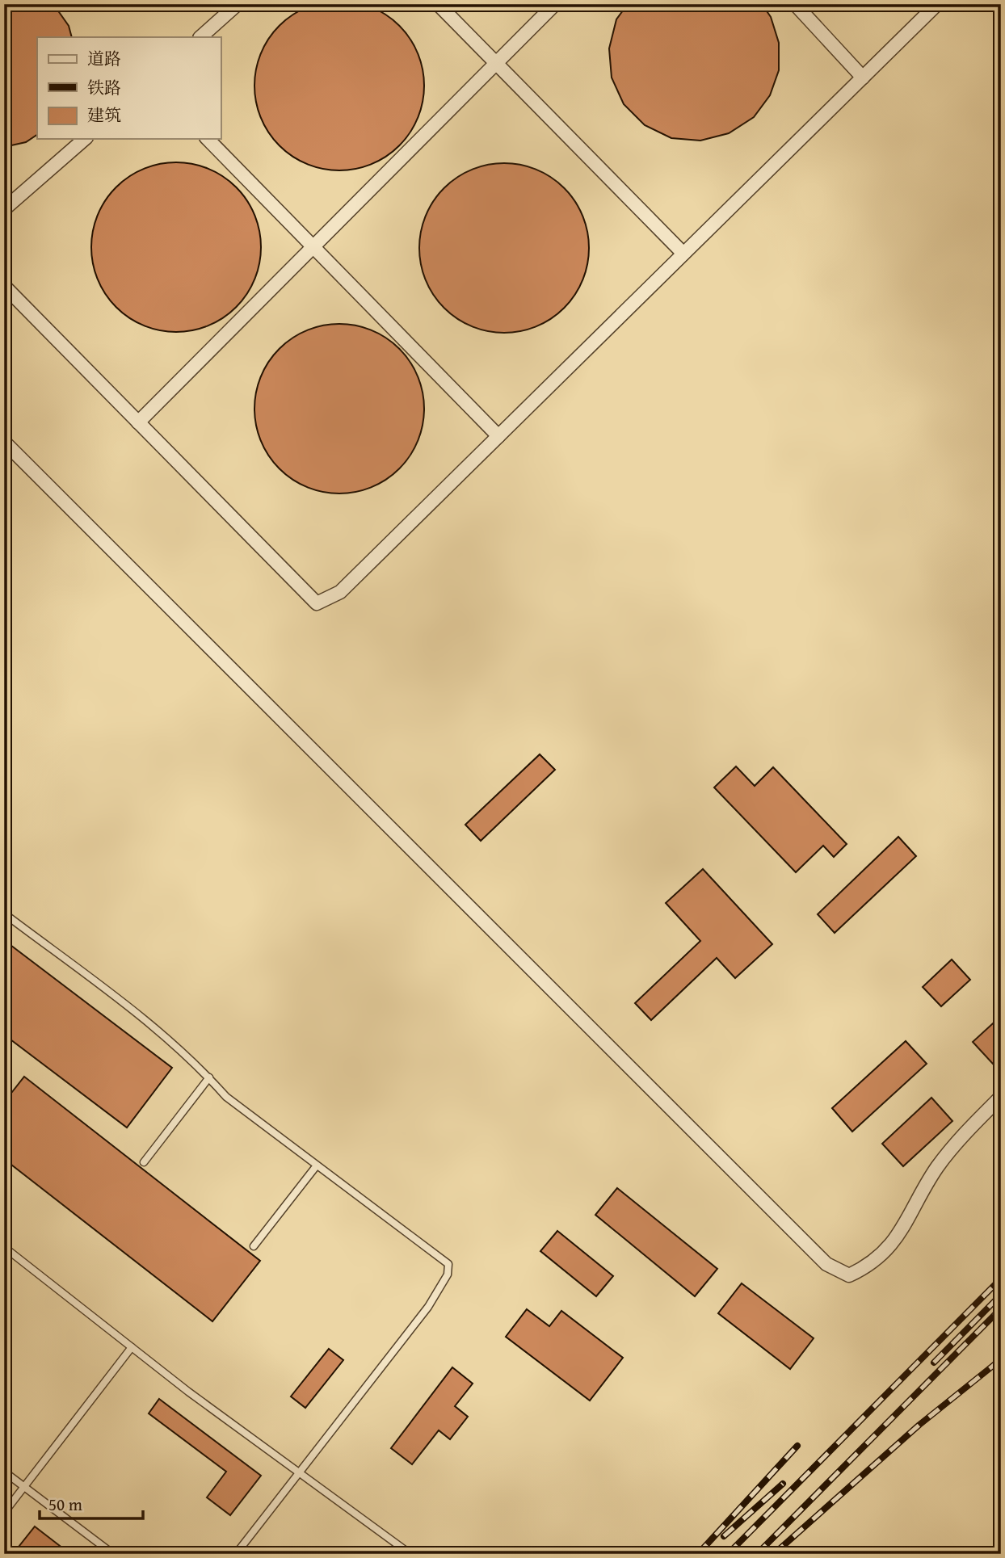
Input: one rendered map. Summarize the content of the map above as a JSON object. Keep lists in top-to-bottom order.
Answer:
{
  "legend": ["道路", "铁路", "建筑"],
  "scale_bar": "50 m"
}
